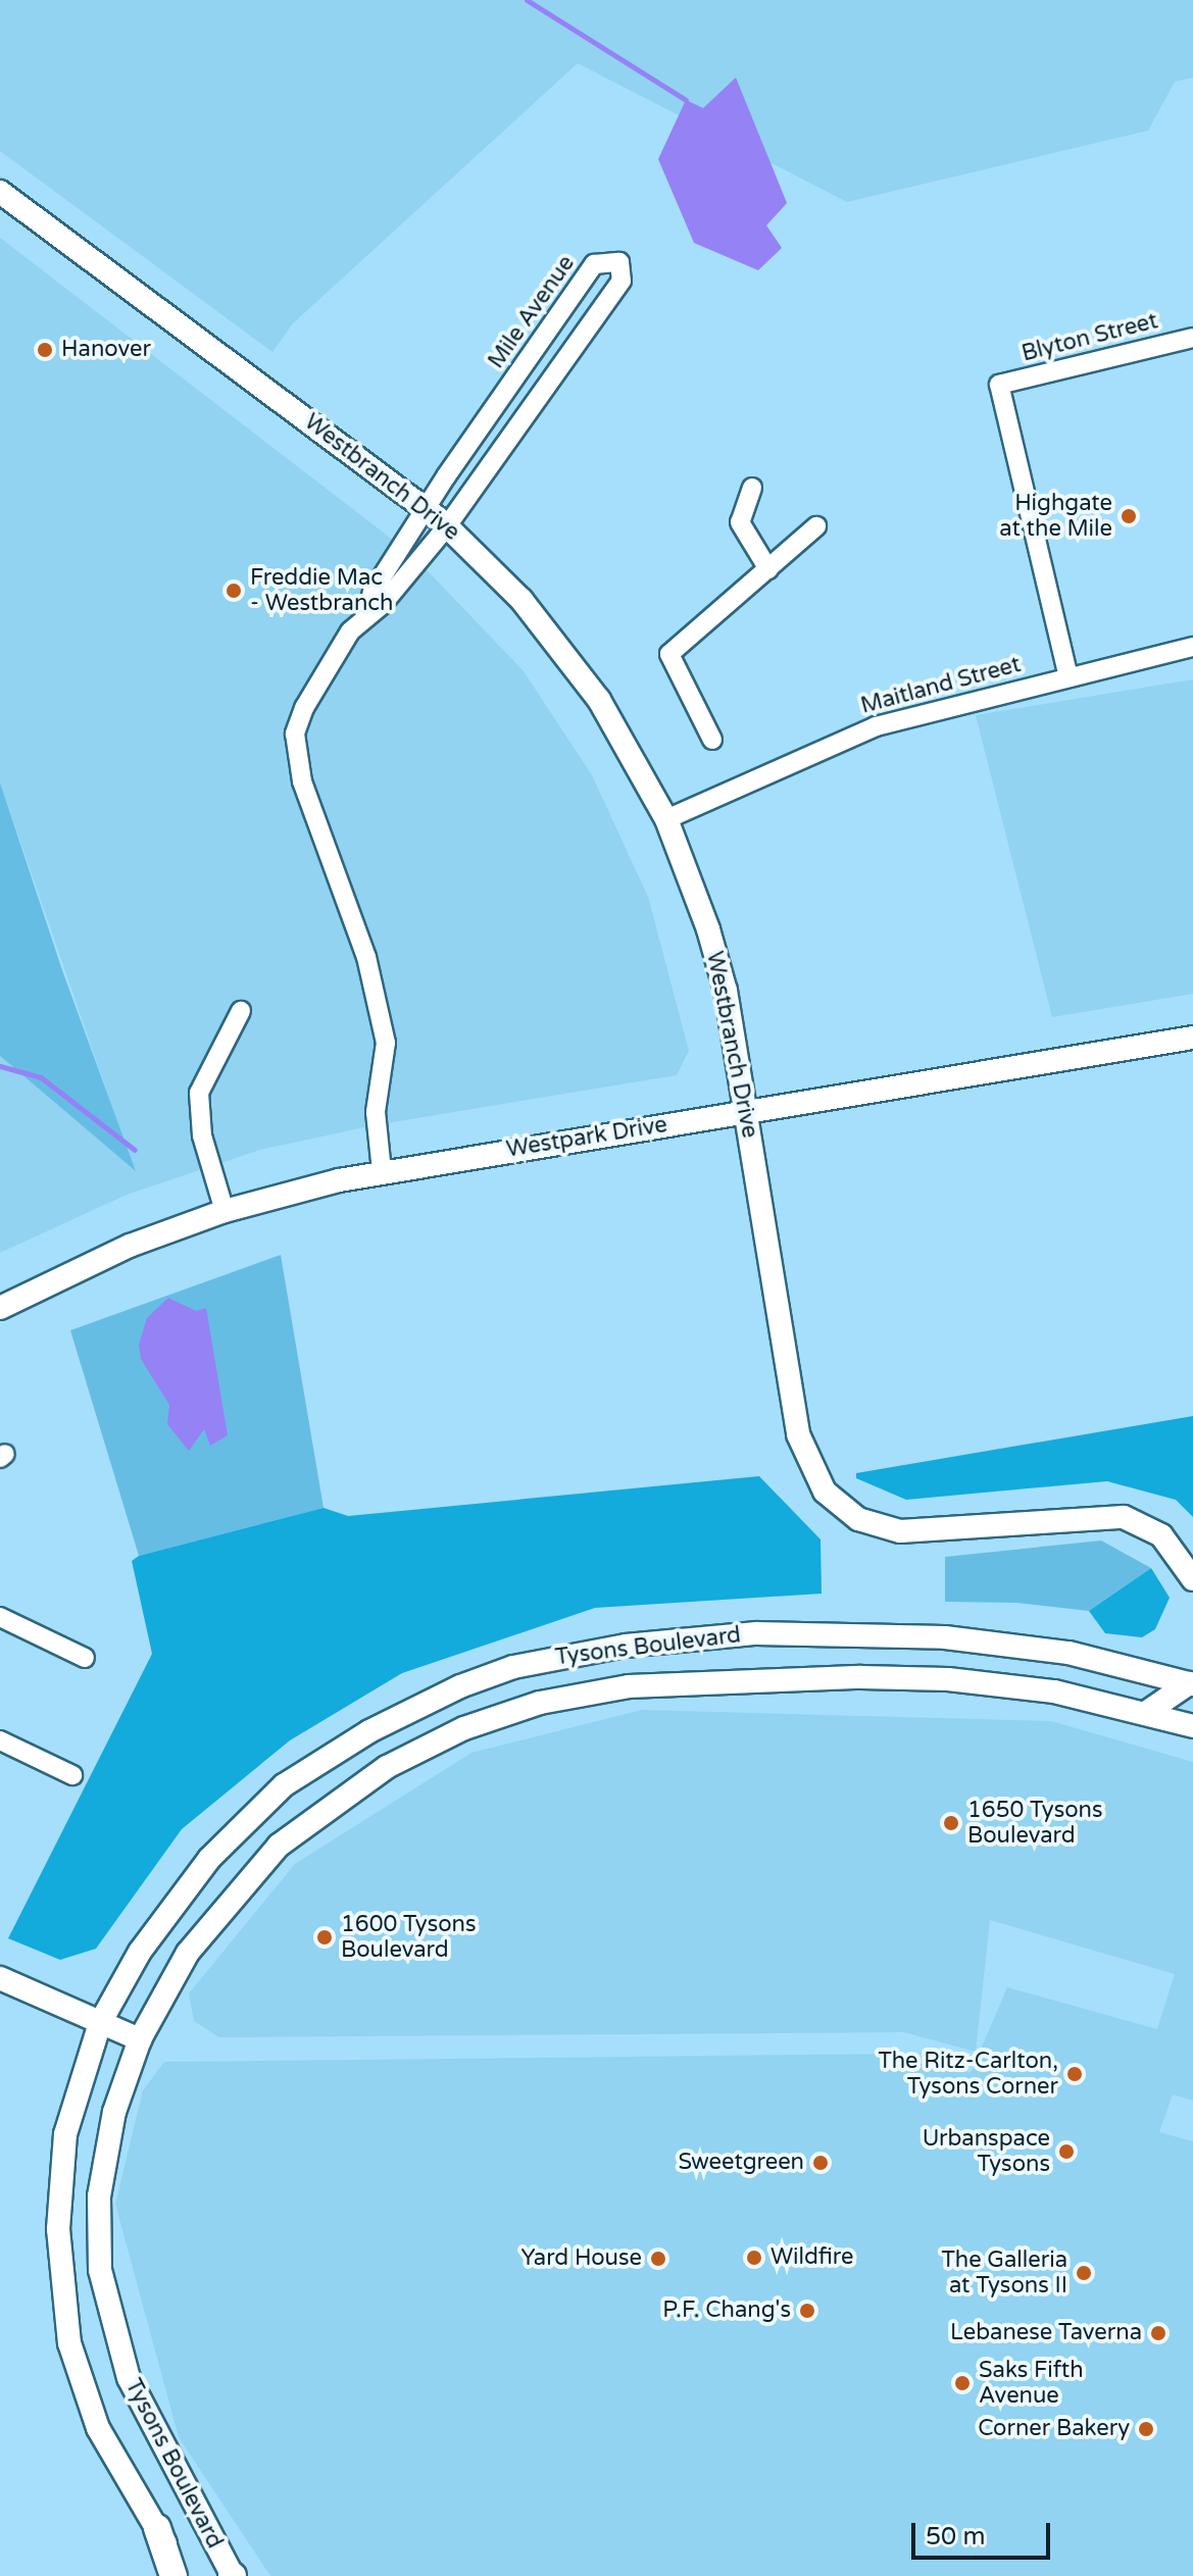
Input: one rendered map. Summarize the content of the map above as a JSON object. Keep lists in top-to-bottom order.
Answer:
{
  "streets": {
    "street": [
      "Mile Avenue",
      "Blyton Street",
      "Westbranch Drive",
      "Maitland Street",
      "Westpark Drive",
      "Tysons Boulevard"
    ]
  },
  "crossings": [
    ["Mile Avenue", "Westbranch Drive"],
    ["Blyton Street", "Maitland Street"],
    ["Westbranch Drive", "Maitland Street"],
    ["Westbranch Drive", "Westpark Drive"]
  ],
  "places": [
    "Hanover",
    "Highgate at the Mile",
    "Freddie Mac - Westbranch",
    "1650 Tysons Boulevard",
    "1600 Tysons Boulevard",
    "The Ritz-Carlton, Tysons Corner",
    "Urbanspace Tysons",
    "Sweetgreen",
    "Wildfire",
    "Yard House",
    "The Galleria at Tysons II",
    "P.F. Chang's",
    "Lebanese Taverna",
    "Saks Fifth Avenue",
    "Corner Bakery"
  ],
  "scale_bar": "50 m"
}
